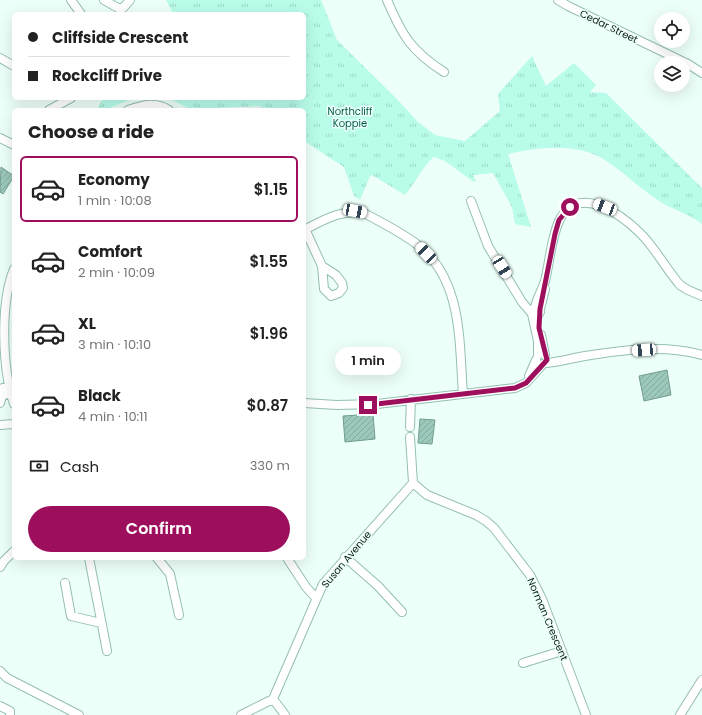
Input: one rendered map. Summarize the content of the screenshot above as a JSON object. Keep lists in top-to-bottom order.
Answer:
{
  "streets": {
    "street": ["Cedar Street", "Susan Avenue", "Norman Crescent"]
  },
  "crossings": [
    ["Susan Avenue", "Norman Crescent"]
  ],
  "parks": ["Northcliff Koppie"],
  "page": {
    "banner": ["Cliffside Crescent", "Rockcliff Drive"],
    "heading": "Choose a ride",
    "list": [
      {
        "name": "Economy",
        "note": "1 min · 10:08",
        "value": "$1.15"
      },
      {
        "name": "Comfort",
        "note": "2 min · 10:09",
        "value": "$1.55"
      },
      {
        "name": "XL",
        "note": "3 min · 10:10",
        "value": "$1.96"
      },
      {
        "name": "Black",
        "note": "4 min · 10:11",
        "value": "$0.87"
      }
    ],
    "bubble": "1 min",
    "pay": ["Cash", "330 m"],
    "buttons": "Confirm"
  }
}
